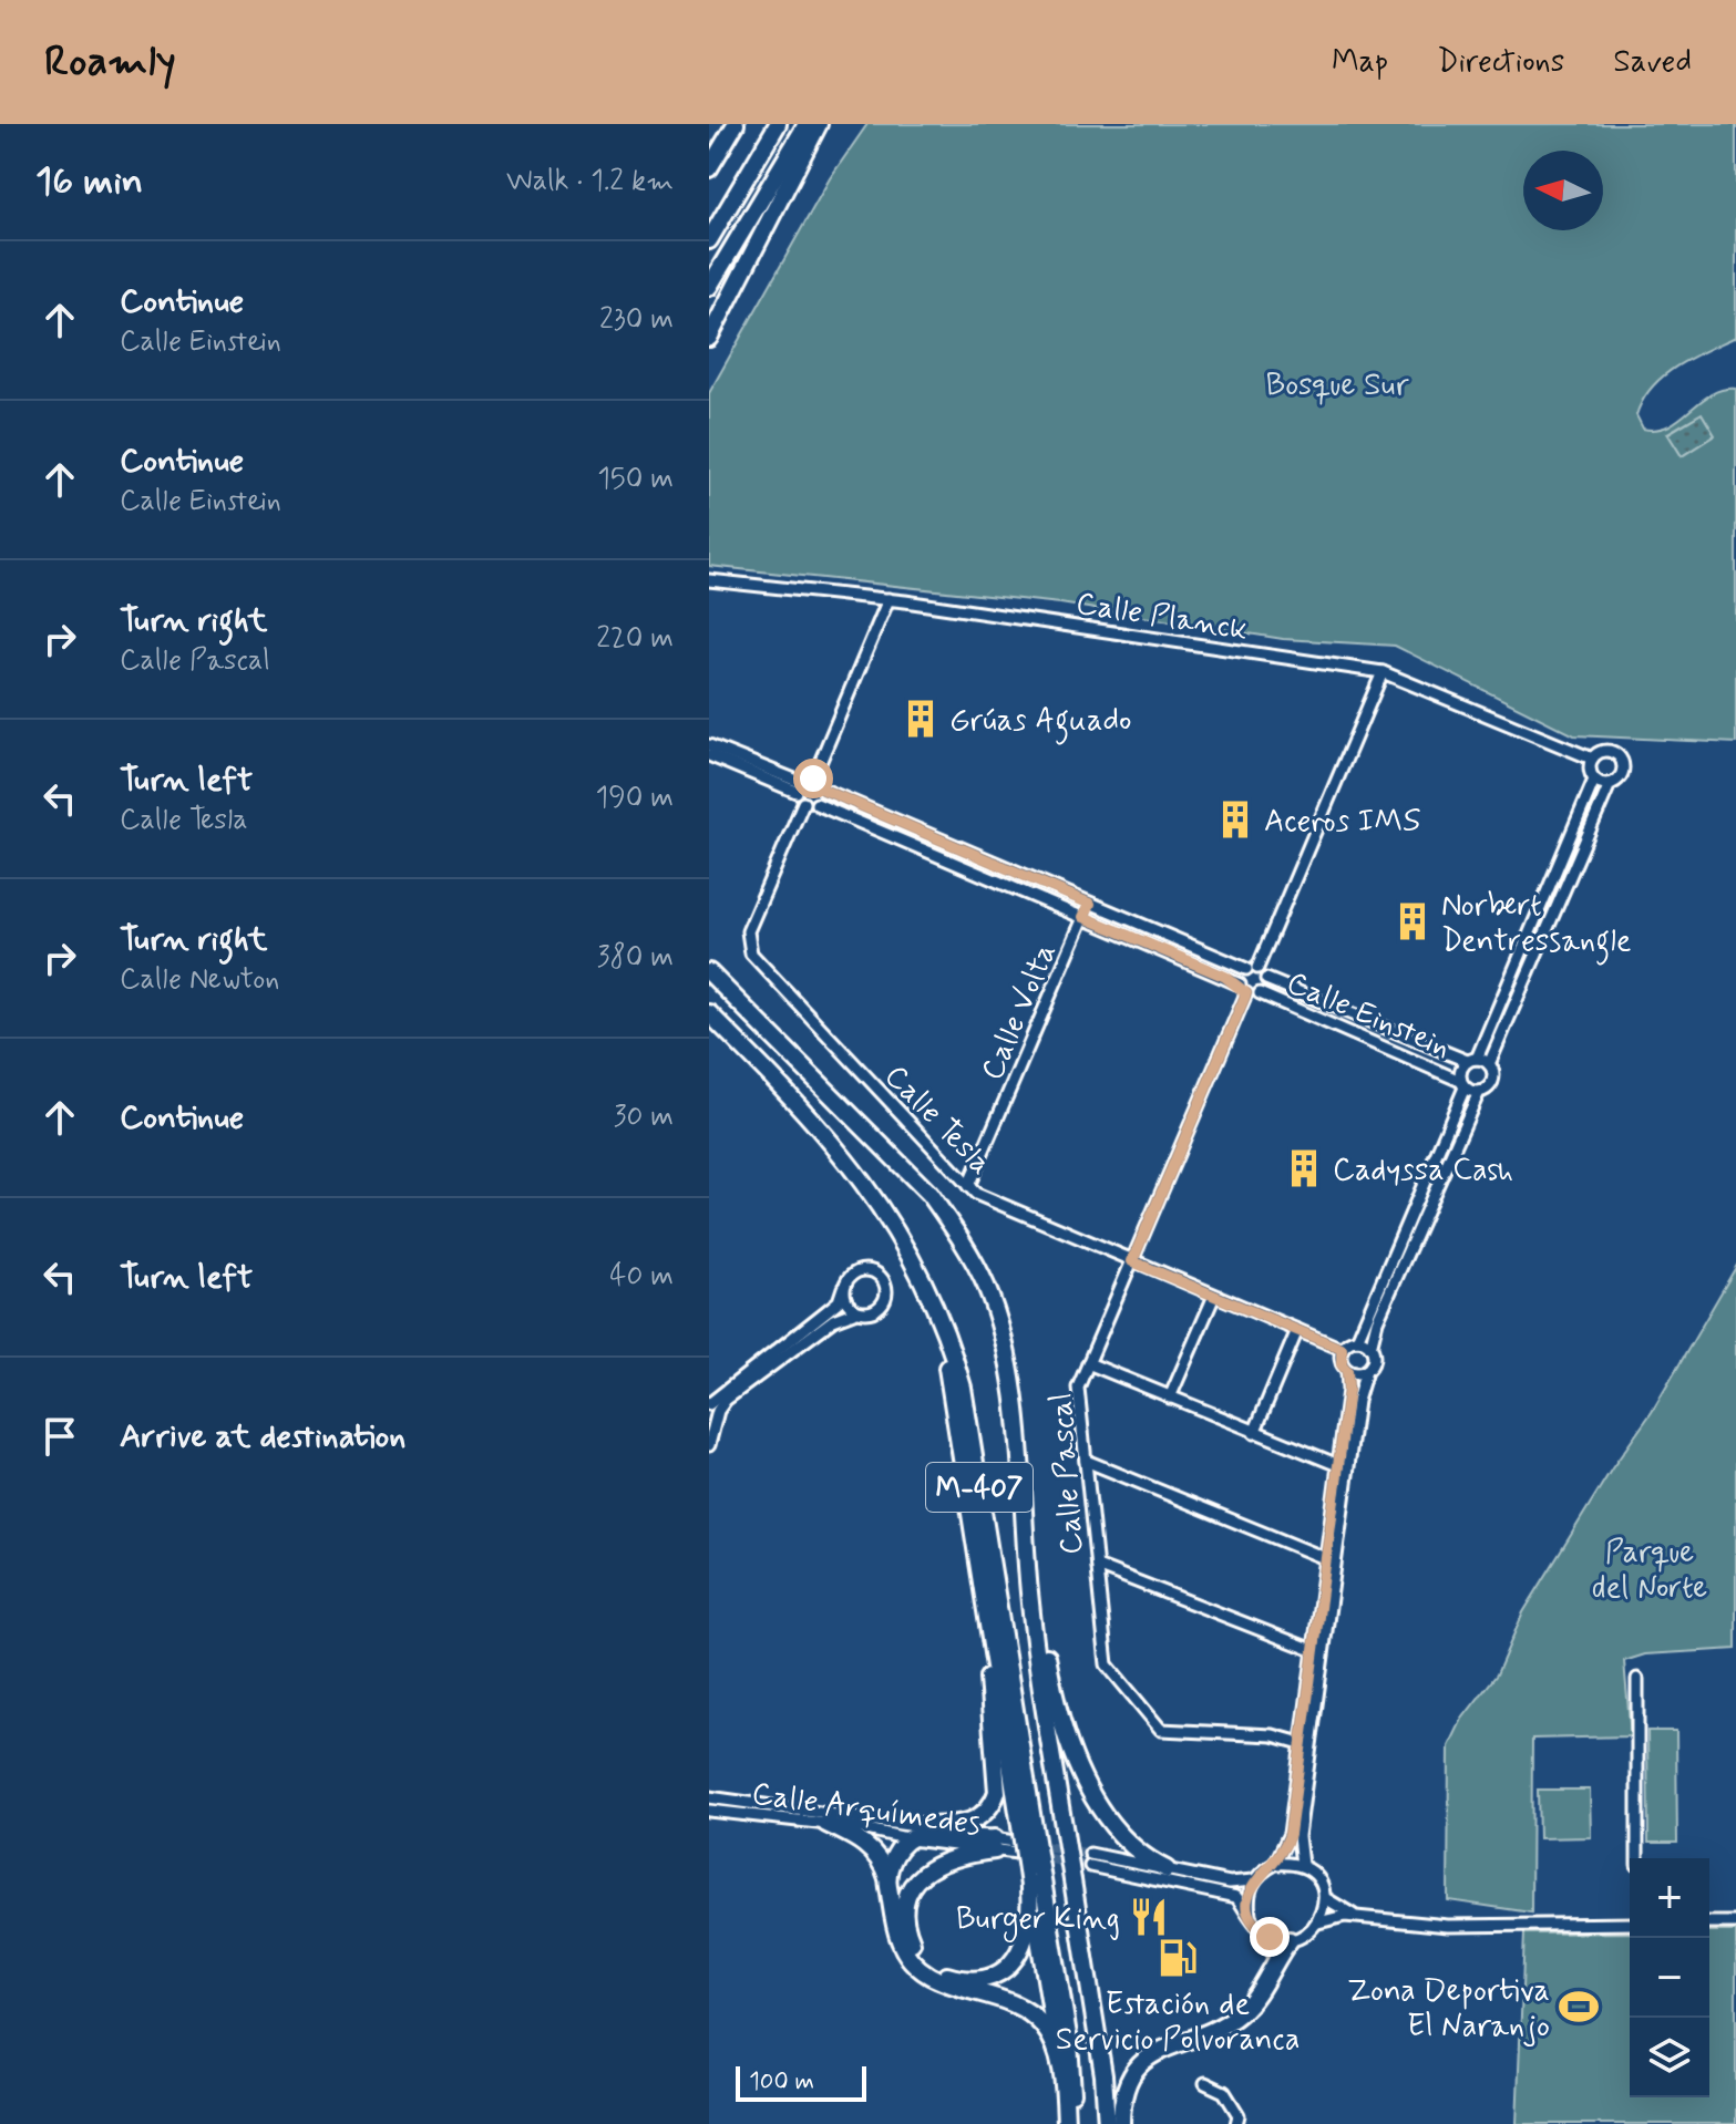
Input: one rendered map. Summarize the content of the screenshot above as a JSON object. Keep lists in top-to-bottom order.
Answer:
{
  "streets": {
    "highway": ["M-407"],
    "street": [
      "Calle Planck",
      "Calle Volta",
      "Calle Einstein",
      "Calle Tesla",
      "Calle Pascal",
      "Calle Arquímedes"
    ]
  },
  "crossings": [
    ["Calle Volta", "Calle Einstein"],
    ["Calle Volta", "Calle Tesla"],
    ["Calle Einstein", "Calle Tesla"],
    ["Calle Einstein", "Calle Pascal"],
    ["Calle Tesla", "Calle Pascal"],
    ["M-407", "Calle Arquímedes"]
  ],
  "parks": ["Bosque Sur", "Parque del Norte"],
  "places": {
    "building": [
      "Grúas Aguado",
      "Aceros IMS",
      "Norbert Dentressangle",
      "Cadyssa Cash"
    ],
    "restaurant": ["Burger King"],
    "fuel station": ["Estación de Servicio Polvoranca"],
    "sports": ["Zona Deportiva El Naranjo"]
  },
  "scale_bar": "100 m",
  "north": "left",
  "page": {
    "header": "Roamly",
    "nav": ["Map", "Directions", "Saved"],
    "heading": ["16 min", "Walk · 1.2 km"],
    "list": [
      ["Continue", "Calle Einstein", "230 m"],
      ["Continue", "Calle Einstein", "150 m"],
      ["Turn right", "Calle Pascal", "220 m"],
      ["Turn left", "Calle Tesla", "190 m"],
      ["Turn right", "Calle Newton", "380 m"],
      ["Continue", "30 m"],
      ["Turn left", "40 m"],
      "Arrive at destination"
    ],
    "map_buttons": ["+", "−"],
    "scale": "100 m"
  }
}
